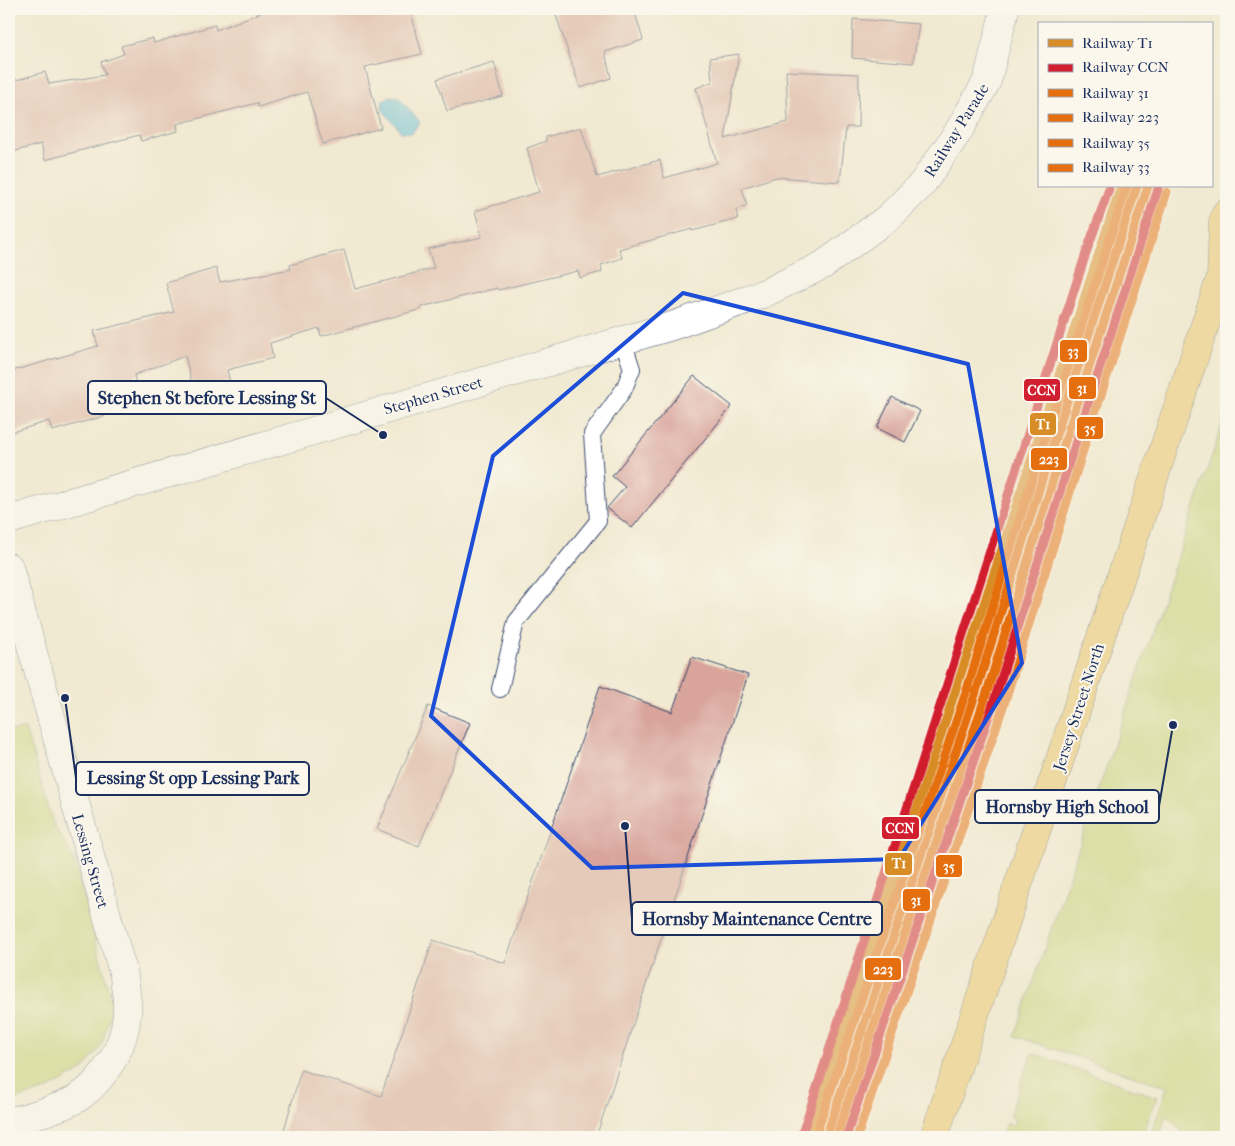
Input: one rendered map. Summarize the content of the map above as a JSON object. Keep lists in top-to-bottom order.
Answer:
{
  "streets": {
    "main road": ["Jersey Street North"],
    "street": ["Railway Parade", "Stephen Street", "Lessing Street"]
  },
  "crossings": [
    ["Railway Parade", "Stephen Street"]
  ],
  "places": [
    "Stephen St before Lessing St",
    "Lessing St opp Lessing Park",
    "Hornsby High School",
    "Hornsby Maintenance Centre"
  ],
  "lines": [
    "rail line T1",
    "rail line 31",
    "rail line 223",
    "rail line 33",
    "rail line CCN",
    "rail line 35"
  ],
  "legend": [
    "Railway T1",
    "Railway CCN",
    "Railway 31",
    "Railway 223",
    "Railway 35",
    "Railway 33"
  ]
}
